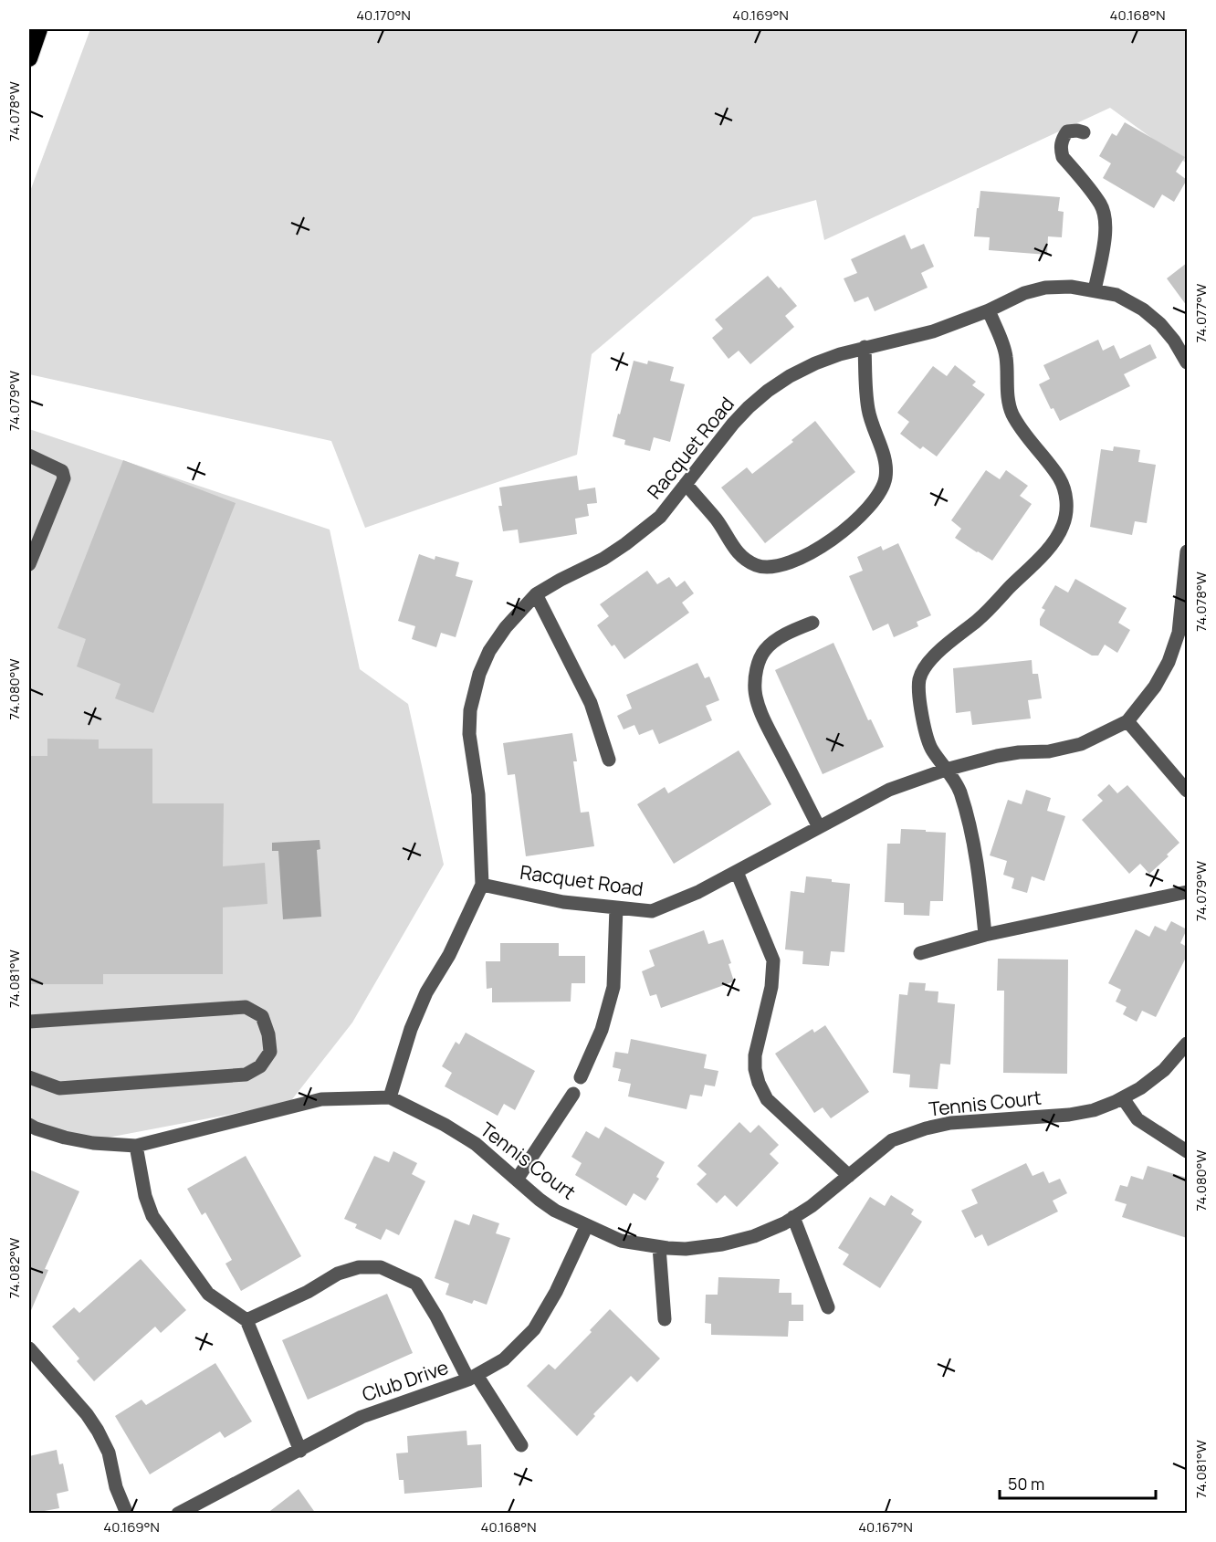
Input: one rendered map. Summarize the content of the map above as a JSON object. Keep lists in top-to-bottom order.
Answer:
{
  "streets": {
    "street": ["Racquet Road", "Tennis Court", "Club Drive"]
  },
  "crossings": [
    ["Racquet Road", "Tennis Court"],
    ["Tennis Court", "Club Drive"]
  ],
  "scale_bar": "50 m",
  "coordinates": [
    "40.170°N",
    "40.169°N",
    "40.168°N",
    "74.078°W",
    "74.077°W",
    "74.079°W",
    "74.080°W",
    "74.081°W",
    "74.082°W",
    "40.167°N"
  ]
}
